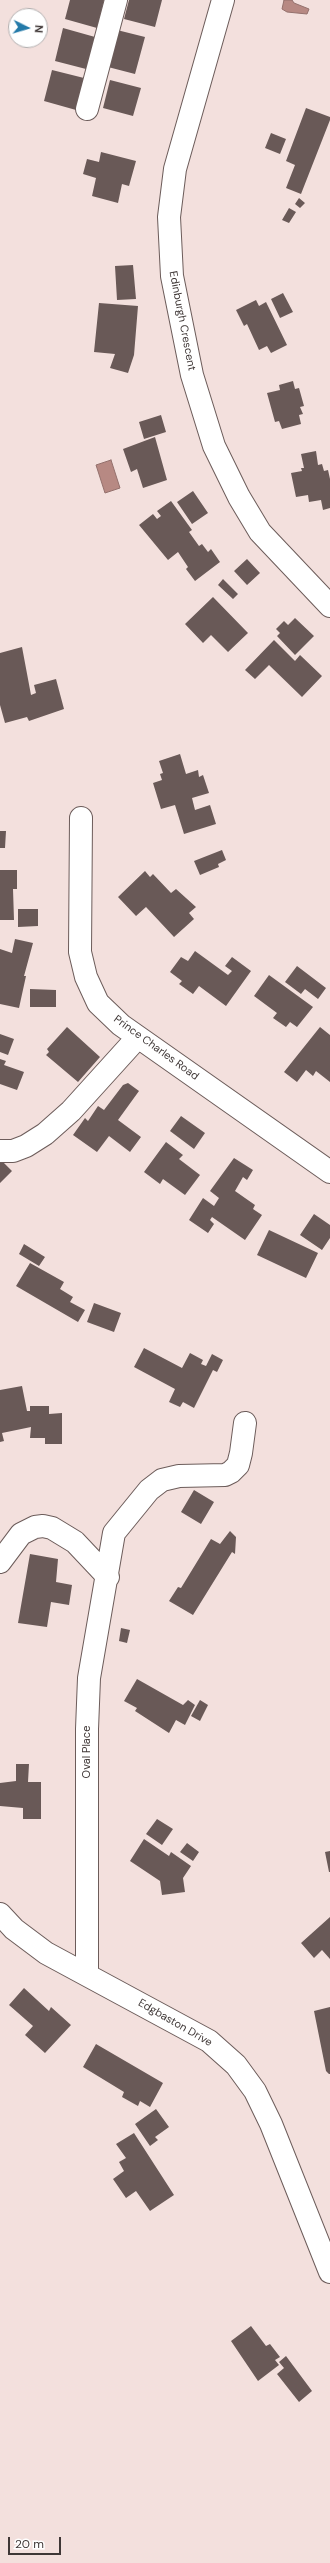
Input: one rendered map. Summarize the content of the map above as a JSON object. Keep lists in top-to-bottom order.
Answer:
{
  "streets": {
    "street": [
      "Edinburgh Crescent",
      "Prince Charles Road",
      "Oval Place",
      "Edgbaston Drive"
    ]
  },
  "crossings": [
    ["Oval Place", "Edgbaston Drive"]
  ],
  "scale_bar": "20 m",
  "north": "right"
}
